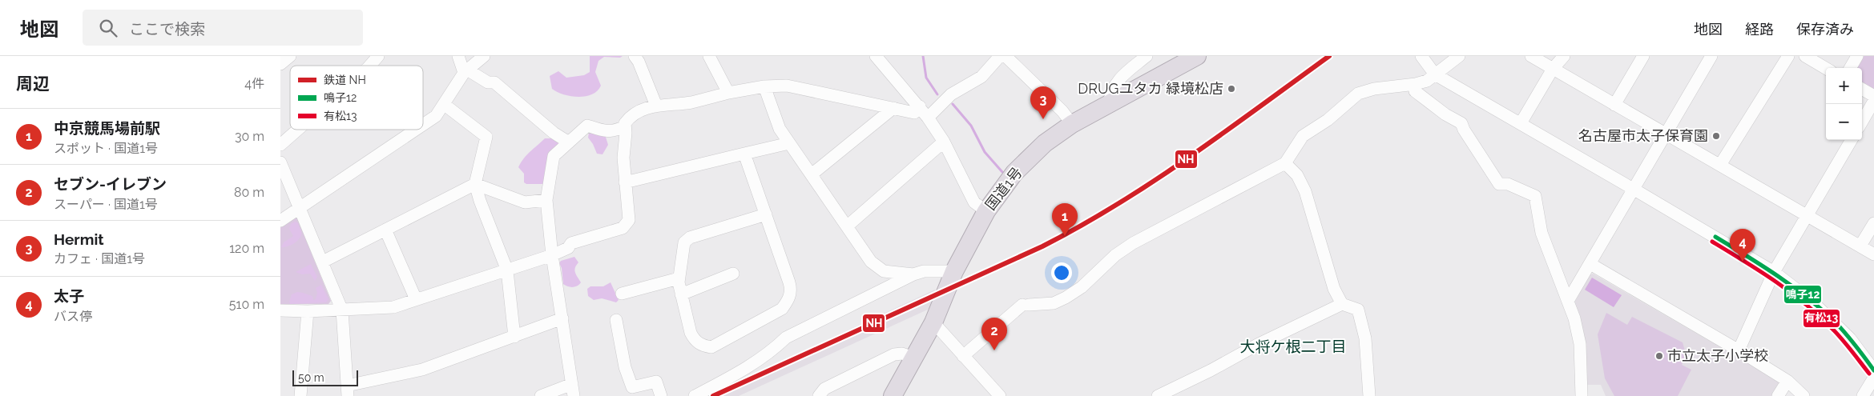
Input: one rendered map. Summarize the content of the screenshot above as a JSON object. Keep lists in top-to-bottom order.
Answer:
{
  "streets": {
    "highway": ["国道1号"]
  },
  "districts": ["大将ケ根二丁目"],
  "places": ["DRUGユタカ 緑境松店", "名古屋市太子保育園", "市立太子小学校"],
  "lines": ["rail line NH", "transit line 鳴子12", "transit line 有松13"],
  "legend": ["鉄道 NH", "鳴子12", "有松13"],
  "scale_bar": "50 m",
  "page": {
    "header": "地図",
    "search": "ここで検索",
    "nav": ["地図", "経路", "保存済み"],
    "heading": ["周辺", "4件"],
    "map_buttons": ["+", "−"],
    "pins": [
      "3",
      "1",
      "4",
      "2"
    ],
    "list": [
      {
        "mark": "1",
        "name": "中京競馬場前駅",
        "note": "スポット · 国道1号",
        "value": "30 m"
      },
      {
        "mark": "2",
        "name": "セブン-イレブン",
        "note": "スーパー · 国道1号",
        "value": "80 m"
      },
      {
        "mark": "3",
        "name": "Hermit",
        "note": "カフェ · 国道1号",
        "value": "120 m"
      },
      {
        "mark": "4",
        "name": "太子",
        "note": "バス停",
        "value": "510 m"
      }
    ],
    "scale": "50 m"
  }
}
